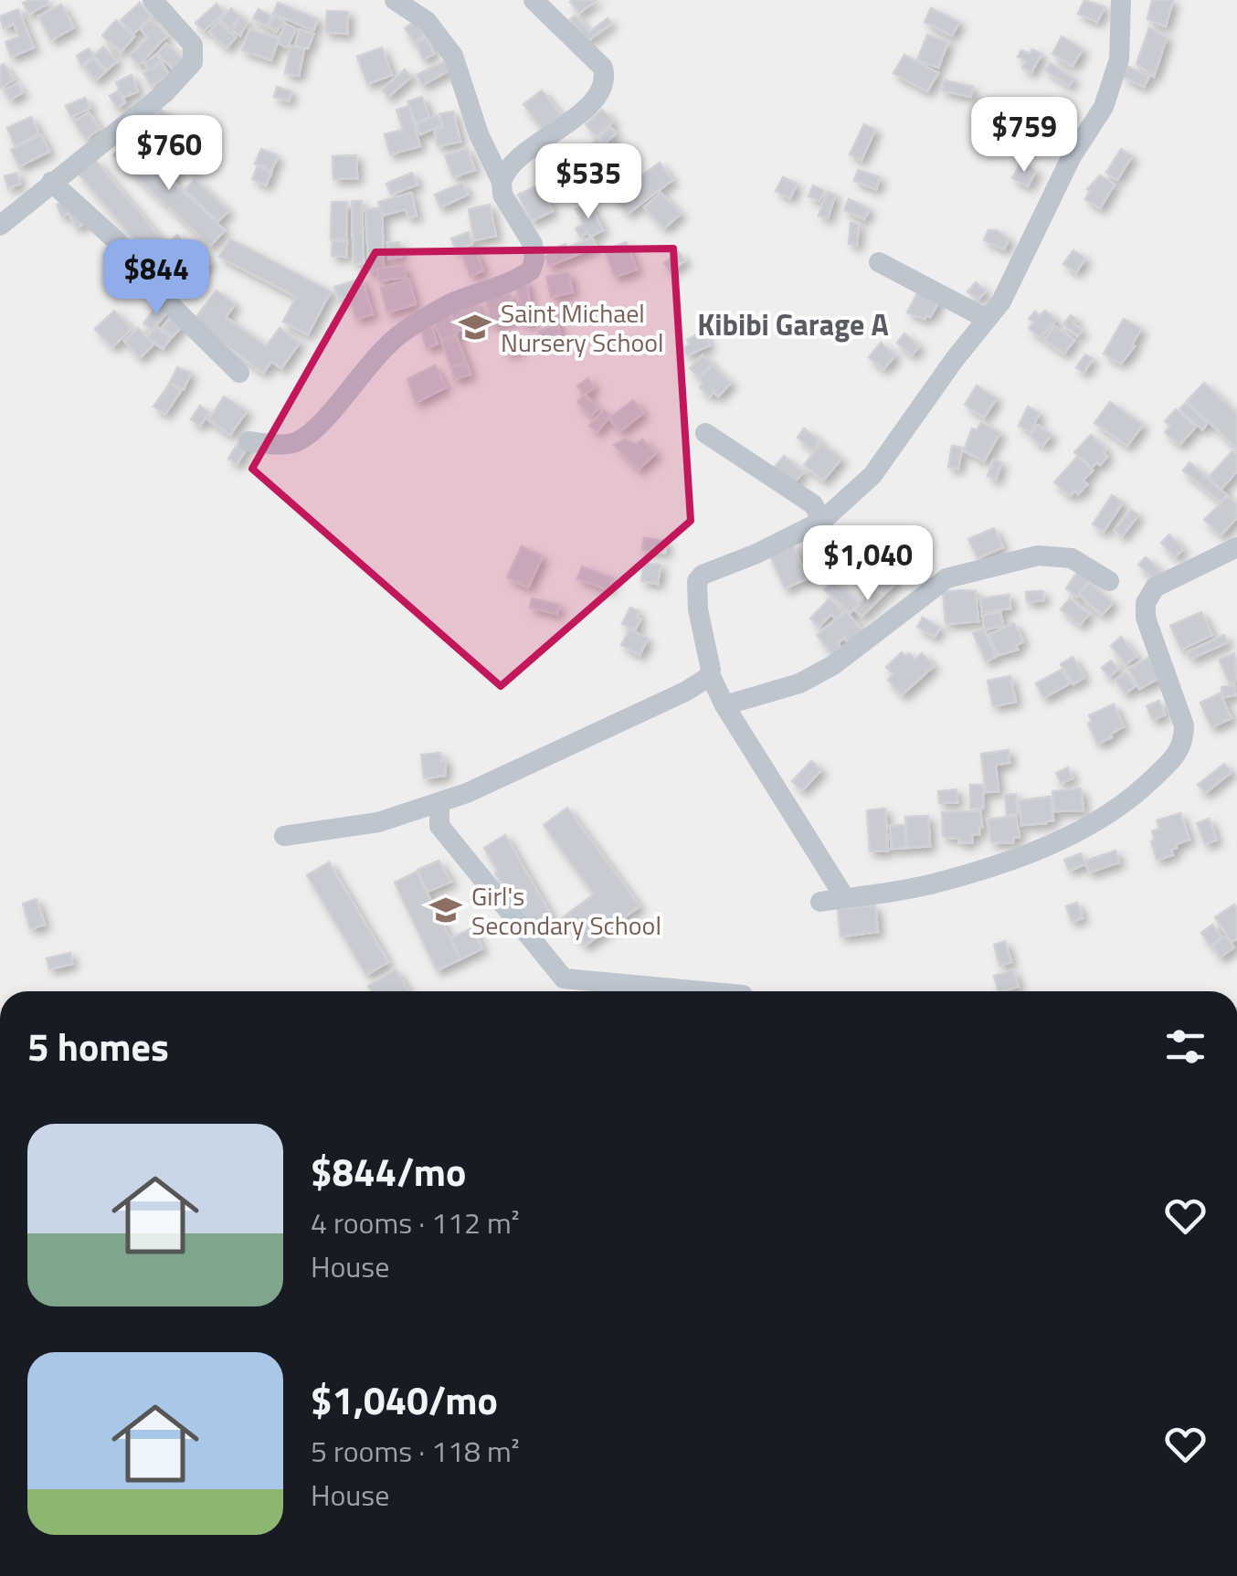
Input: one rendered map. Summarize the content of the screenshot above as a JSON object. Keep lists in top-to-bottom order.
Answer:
{
  "districts": ["Kibibi Garage A"],
  "places": {
    "school or university": ["Saint Michael Nursery School", "Girl's Secondary School"]
  },
  "page": {
    "price": [
      "$759",
      "$760",
      "$535",
      "$844",
      "$1,040"
    ],
    "heading": "5 homes",
    "list": [
      {
        "name": "$844/mo",
        "note": "4 rooms · 112 m² · House"
      },
      {
        "name": "$1,040/mo",
        "note": "5 rooms · 118 m² · House"
      }
    ]
  }
}
